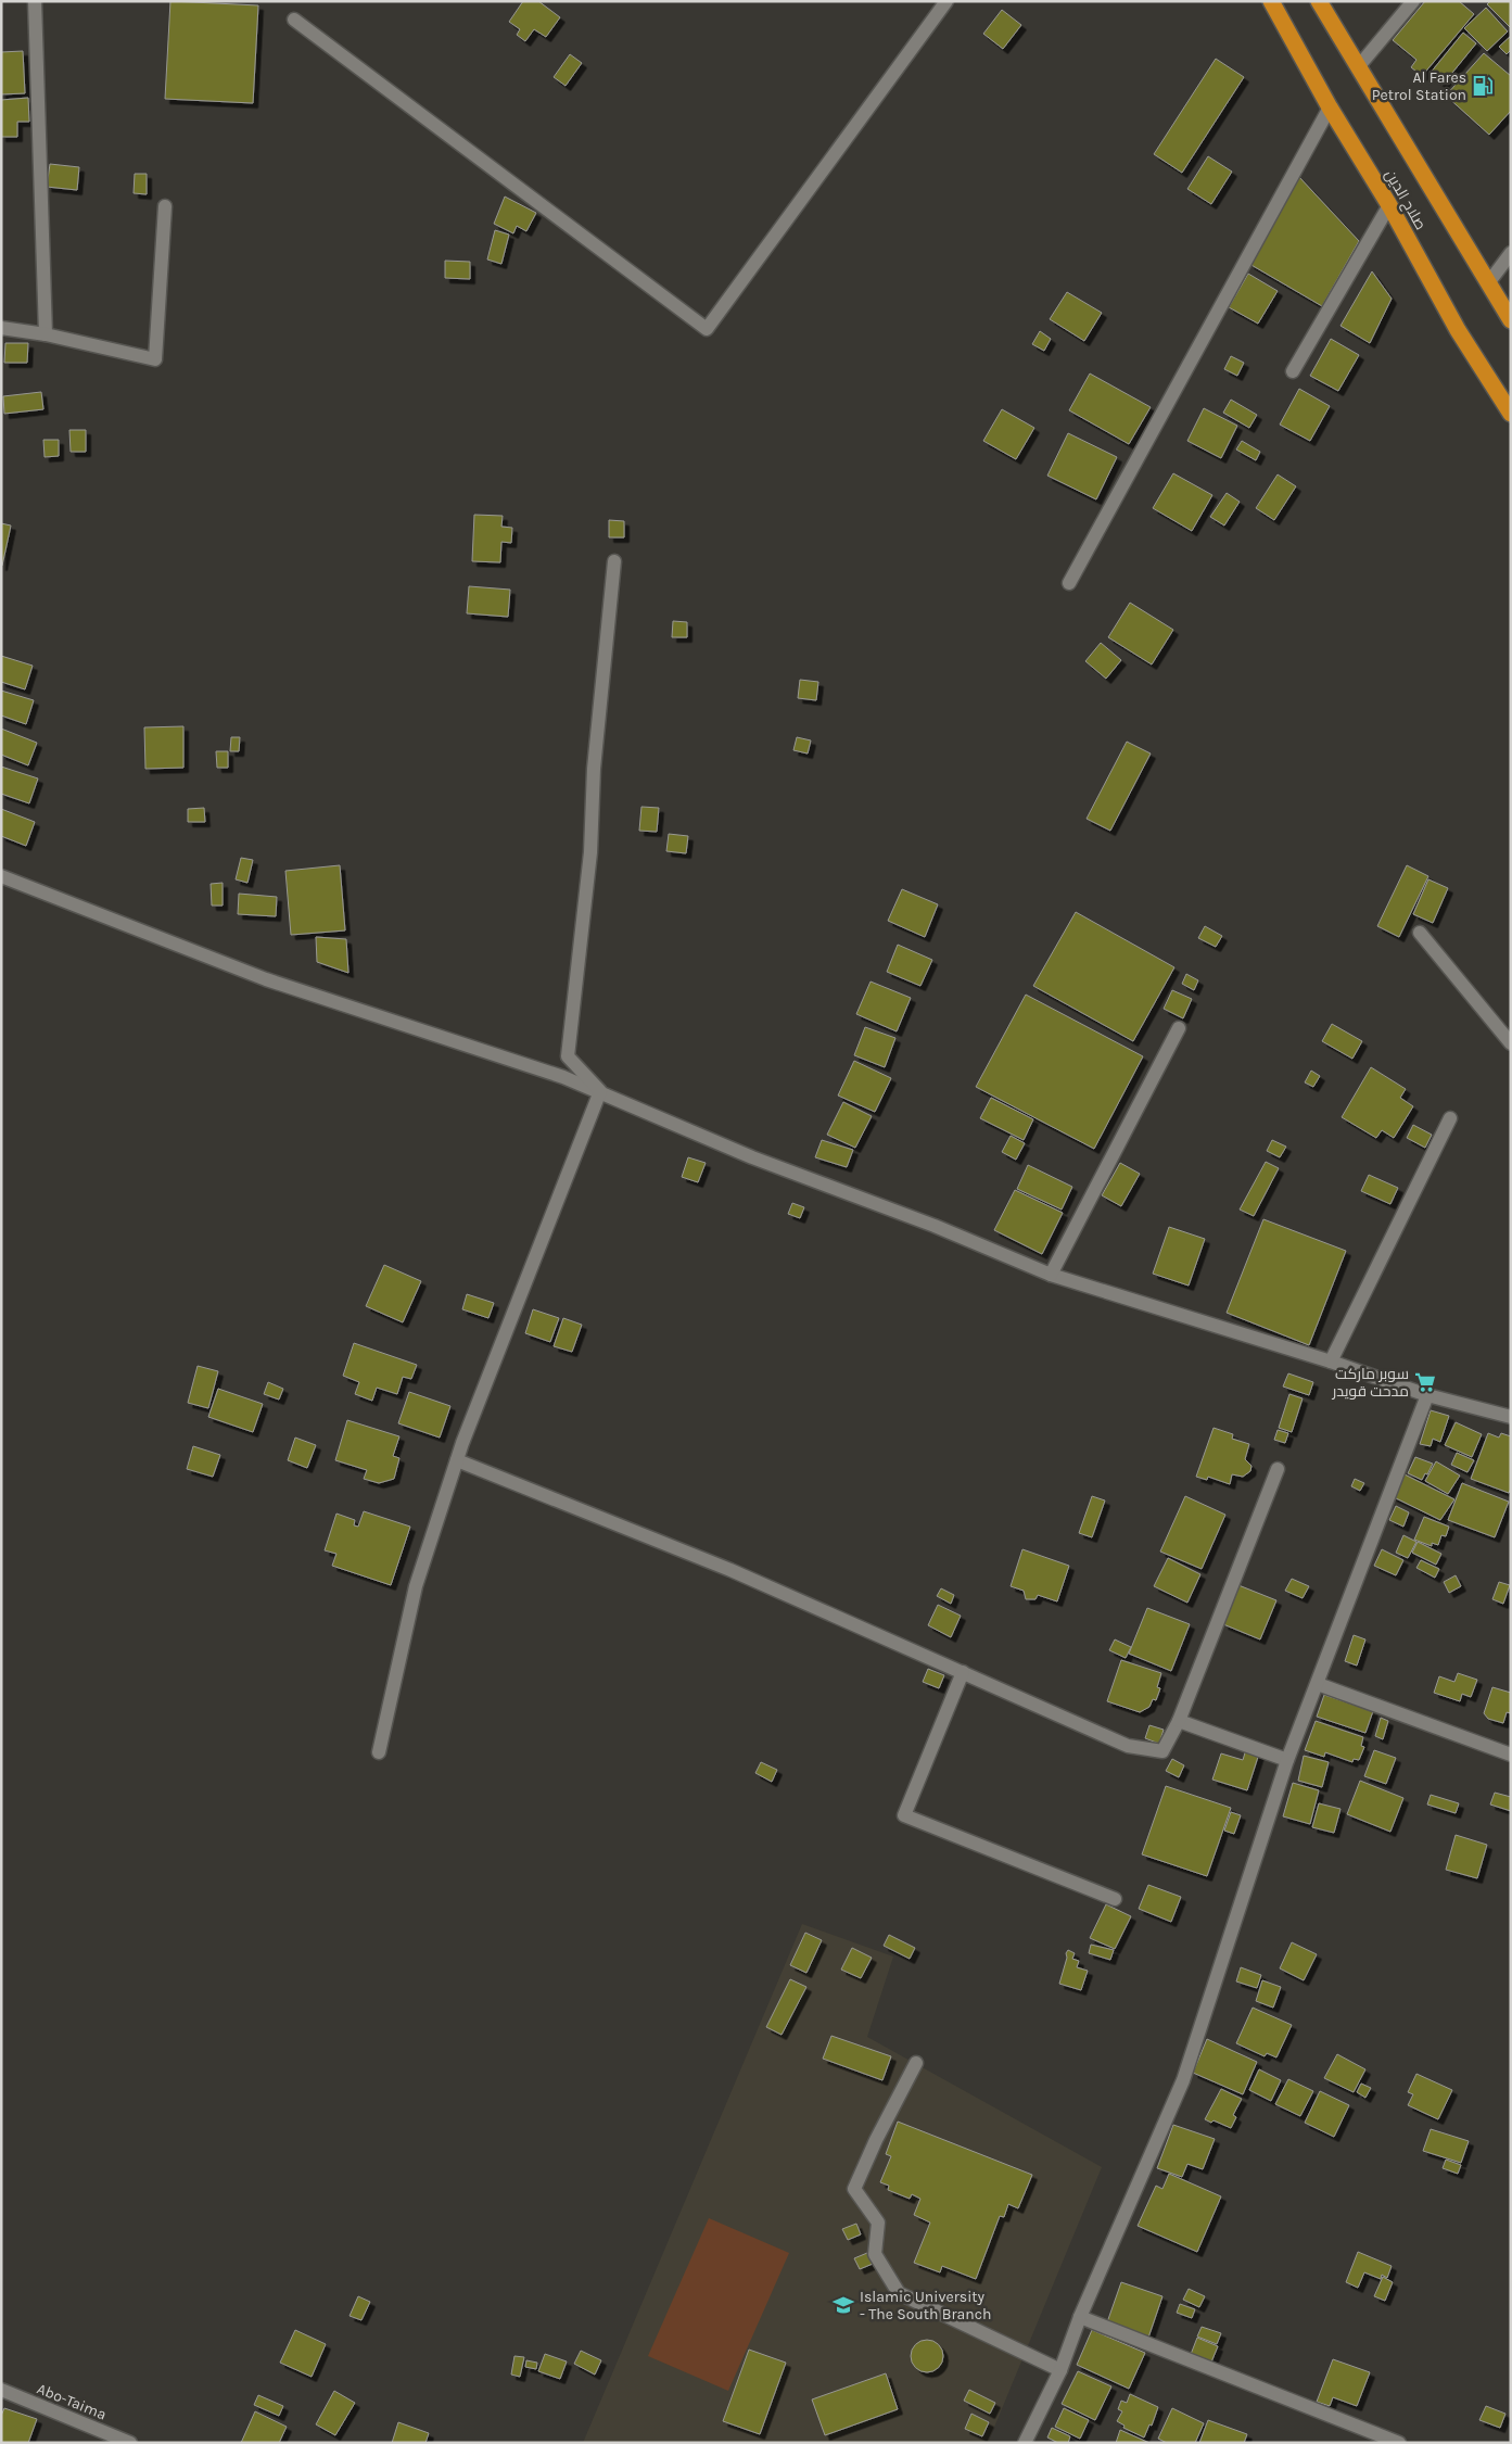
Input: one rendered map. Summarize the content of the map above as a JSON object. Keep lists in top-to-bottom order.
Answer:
{
  "streets": {
    "highway": ["صلاح الدين"],
    "street": ["Abo-Taima"]
  },
  "places": {
    "fuel station": ["Al Fares Petrol Station"],
    "supermarket": ["سوبر ماركت مدحت قويدر"],
    "school or university": ["Islamic University - The South Branch"]
  }
}
